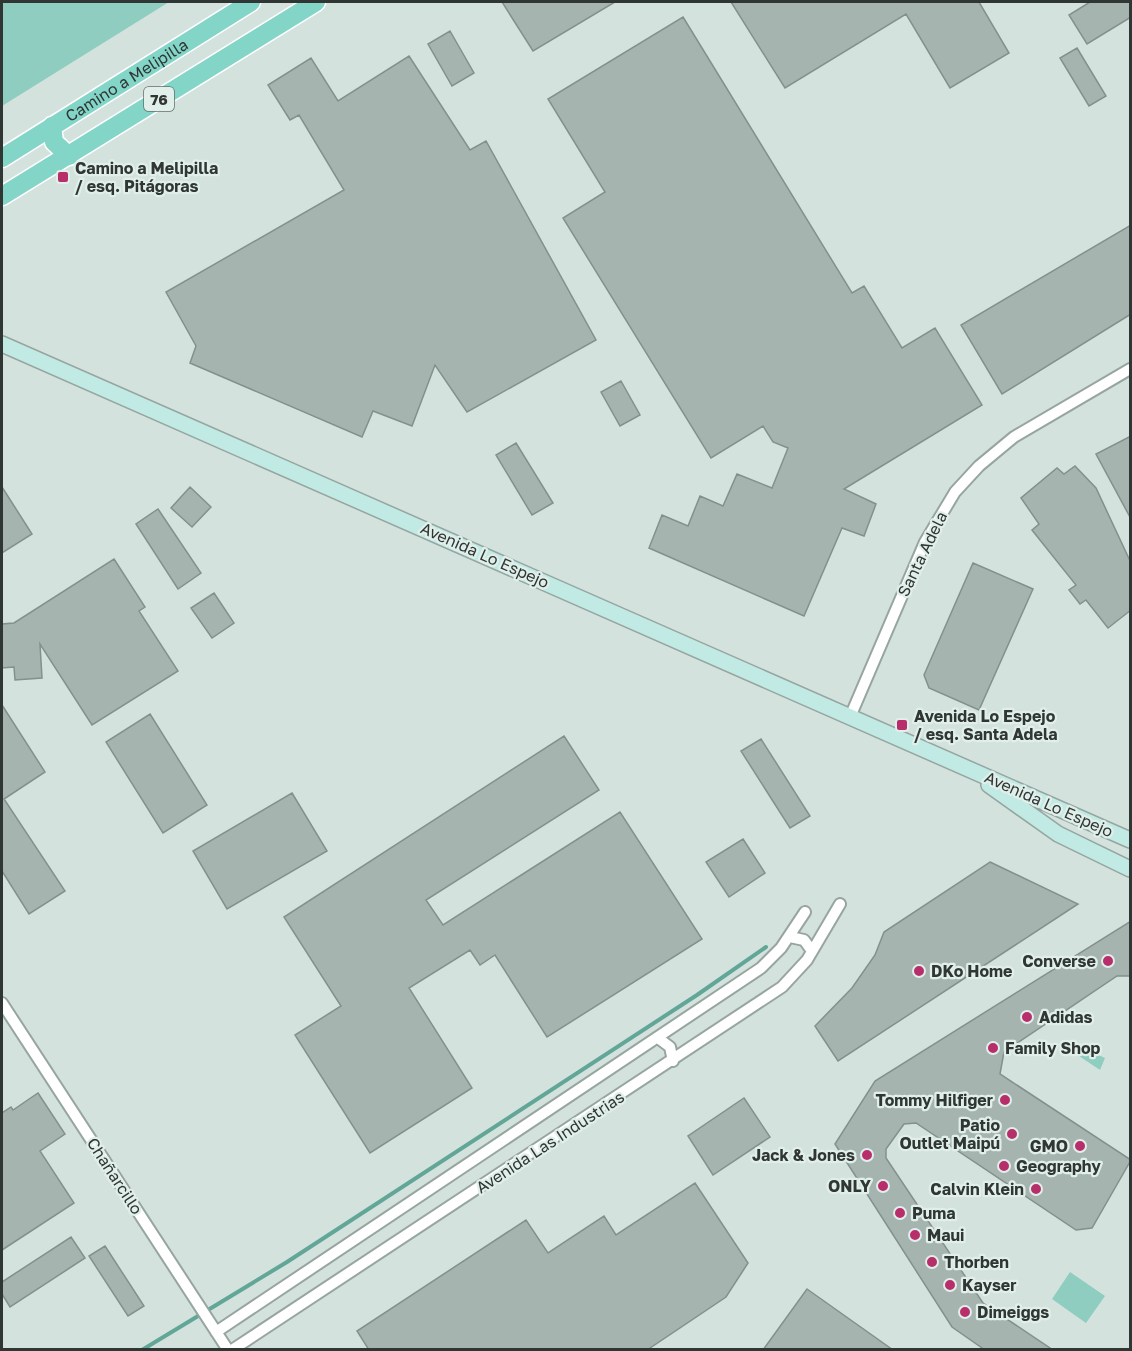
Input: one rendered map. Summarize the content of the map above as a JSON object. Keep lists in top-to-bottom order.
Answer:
{
  "streets": {
    "main road": ["Camino a Melipilla", "76", "Avenida Lo Espejo"],
    "street": ["Santa Adela", "Avenida Las Industrias", "Chañarcillo"]
  },
  "crossings": [
    ["Santa Adela", "Avenida Lo Espejo"],
    ["Avenida Las Industrias", "Chañarcillo"]
  ],
  "places": {
    "transit": ["Camino a Melipilla / esq. Pitágoras", "Avenida Lo Espejo / esq. Santa Adela"],
    "other": [
      "Converse",
      "DKo Home",
      "Adidas",
      "Family Shop",
      "Tommy Hilfiger",
      "Patio Outlet Maipú",
      "GMO",
      "Jack & Jones",
      "Geography",
      "ONLY",
      "Calvin Klein",
      "Puma",
      "Maui",
      "Thorben",
      "Kayser",
      "Dimeiggs"
    ]
  }
}
